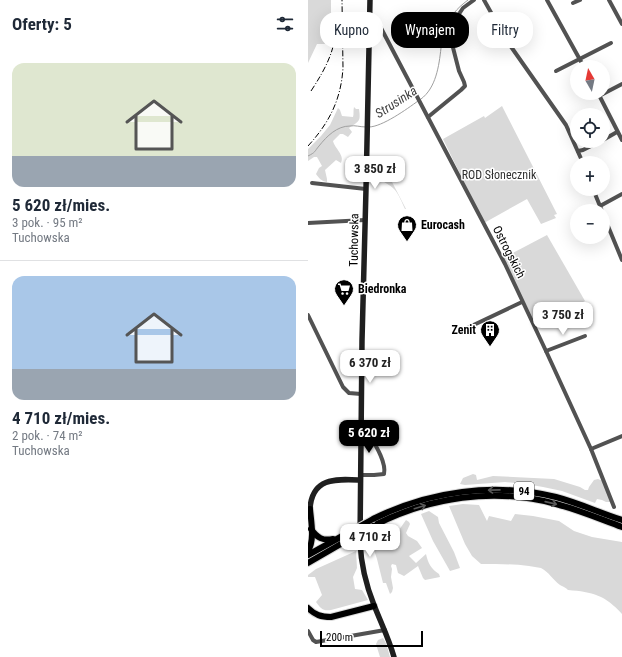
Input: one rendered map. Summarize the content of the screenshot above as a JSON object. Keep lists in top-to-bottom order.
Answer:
{
  "streets": {
    "main road": ["94"],
    "street": ["Tuchowska", "Ostrogskich"]
  },
  "water": ["Strusinka"],
  "parks": ["ROD Słonecznik"],
  "places": {
    "shop": ["Eurocash"],
    "supermarket": ["Biedronka"],
    "building": ["Zenit"]
  },
  "scale_bar": "200 m",
  "north": "top",
  "page": {
    "heading": "Oferty: 5",
    "chip": ["Kupno", "Wynajem", "Filtry"],
    "list": [
      {
        "name": "5 620 zł/mies.",
        "note": "3 pok. · 95 m² · Tuchowska"
      },
      {
        "name": "4 710 zł/mies.",
        "note": "2 pok. · 74 m² · Tuchowska"
      }
    ],
    "map_buttons": ["+", "−"],
    "price": [
      "3 850 zł",
      "3 750 zł",
      "6 370 zł",
      "5 620 zł",
      "4 710 zł"
    ],
    "scale": "200 m"
  }
}
